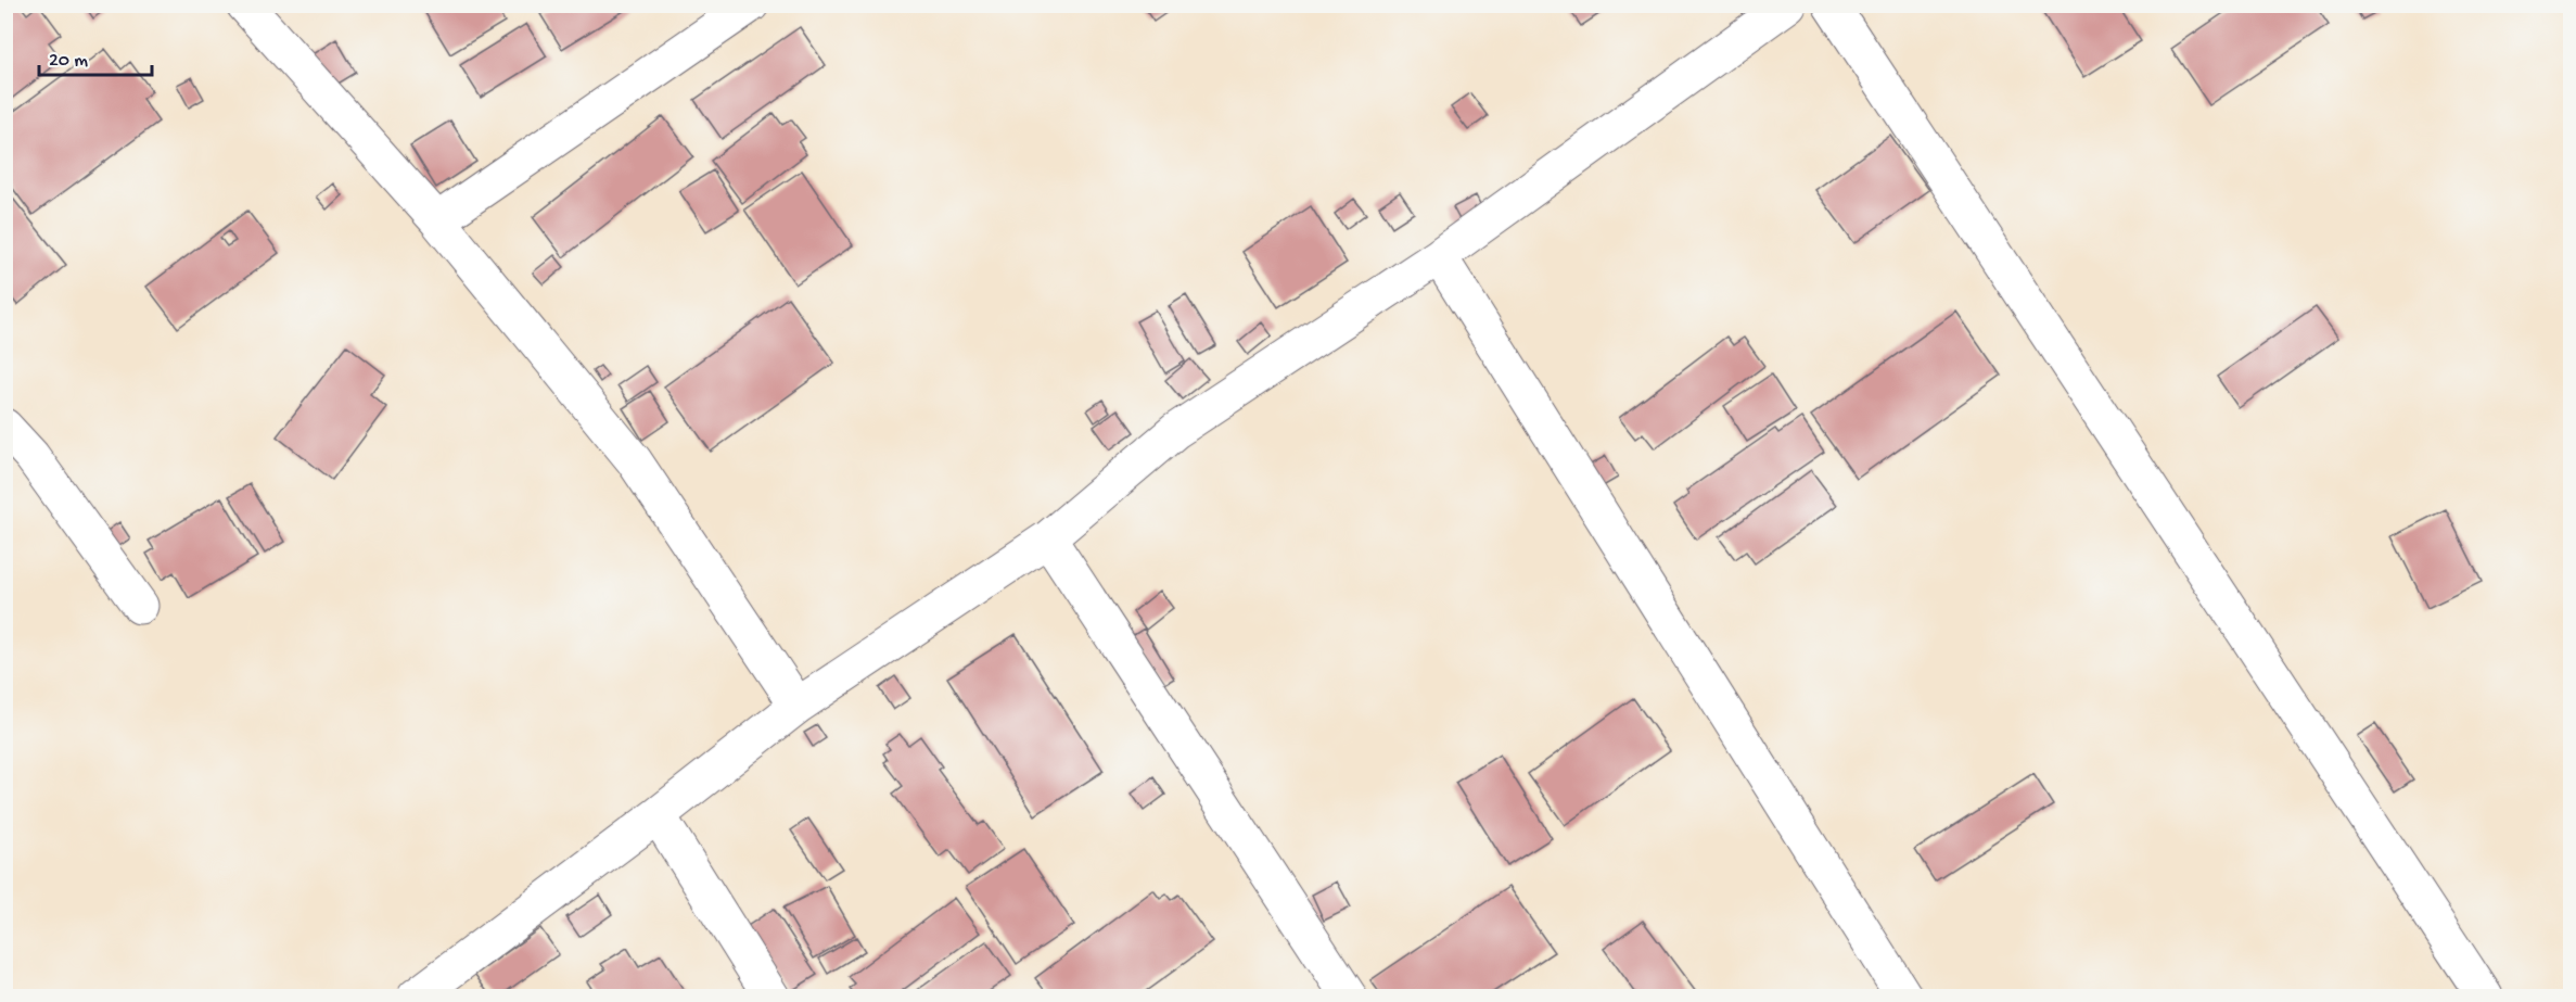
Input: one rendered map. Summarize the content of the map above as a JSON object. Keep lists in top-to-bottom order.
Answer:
{
  "scale_bar": "20 m"
}
